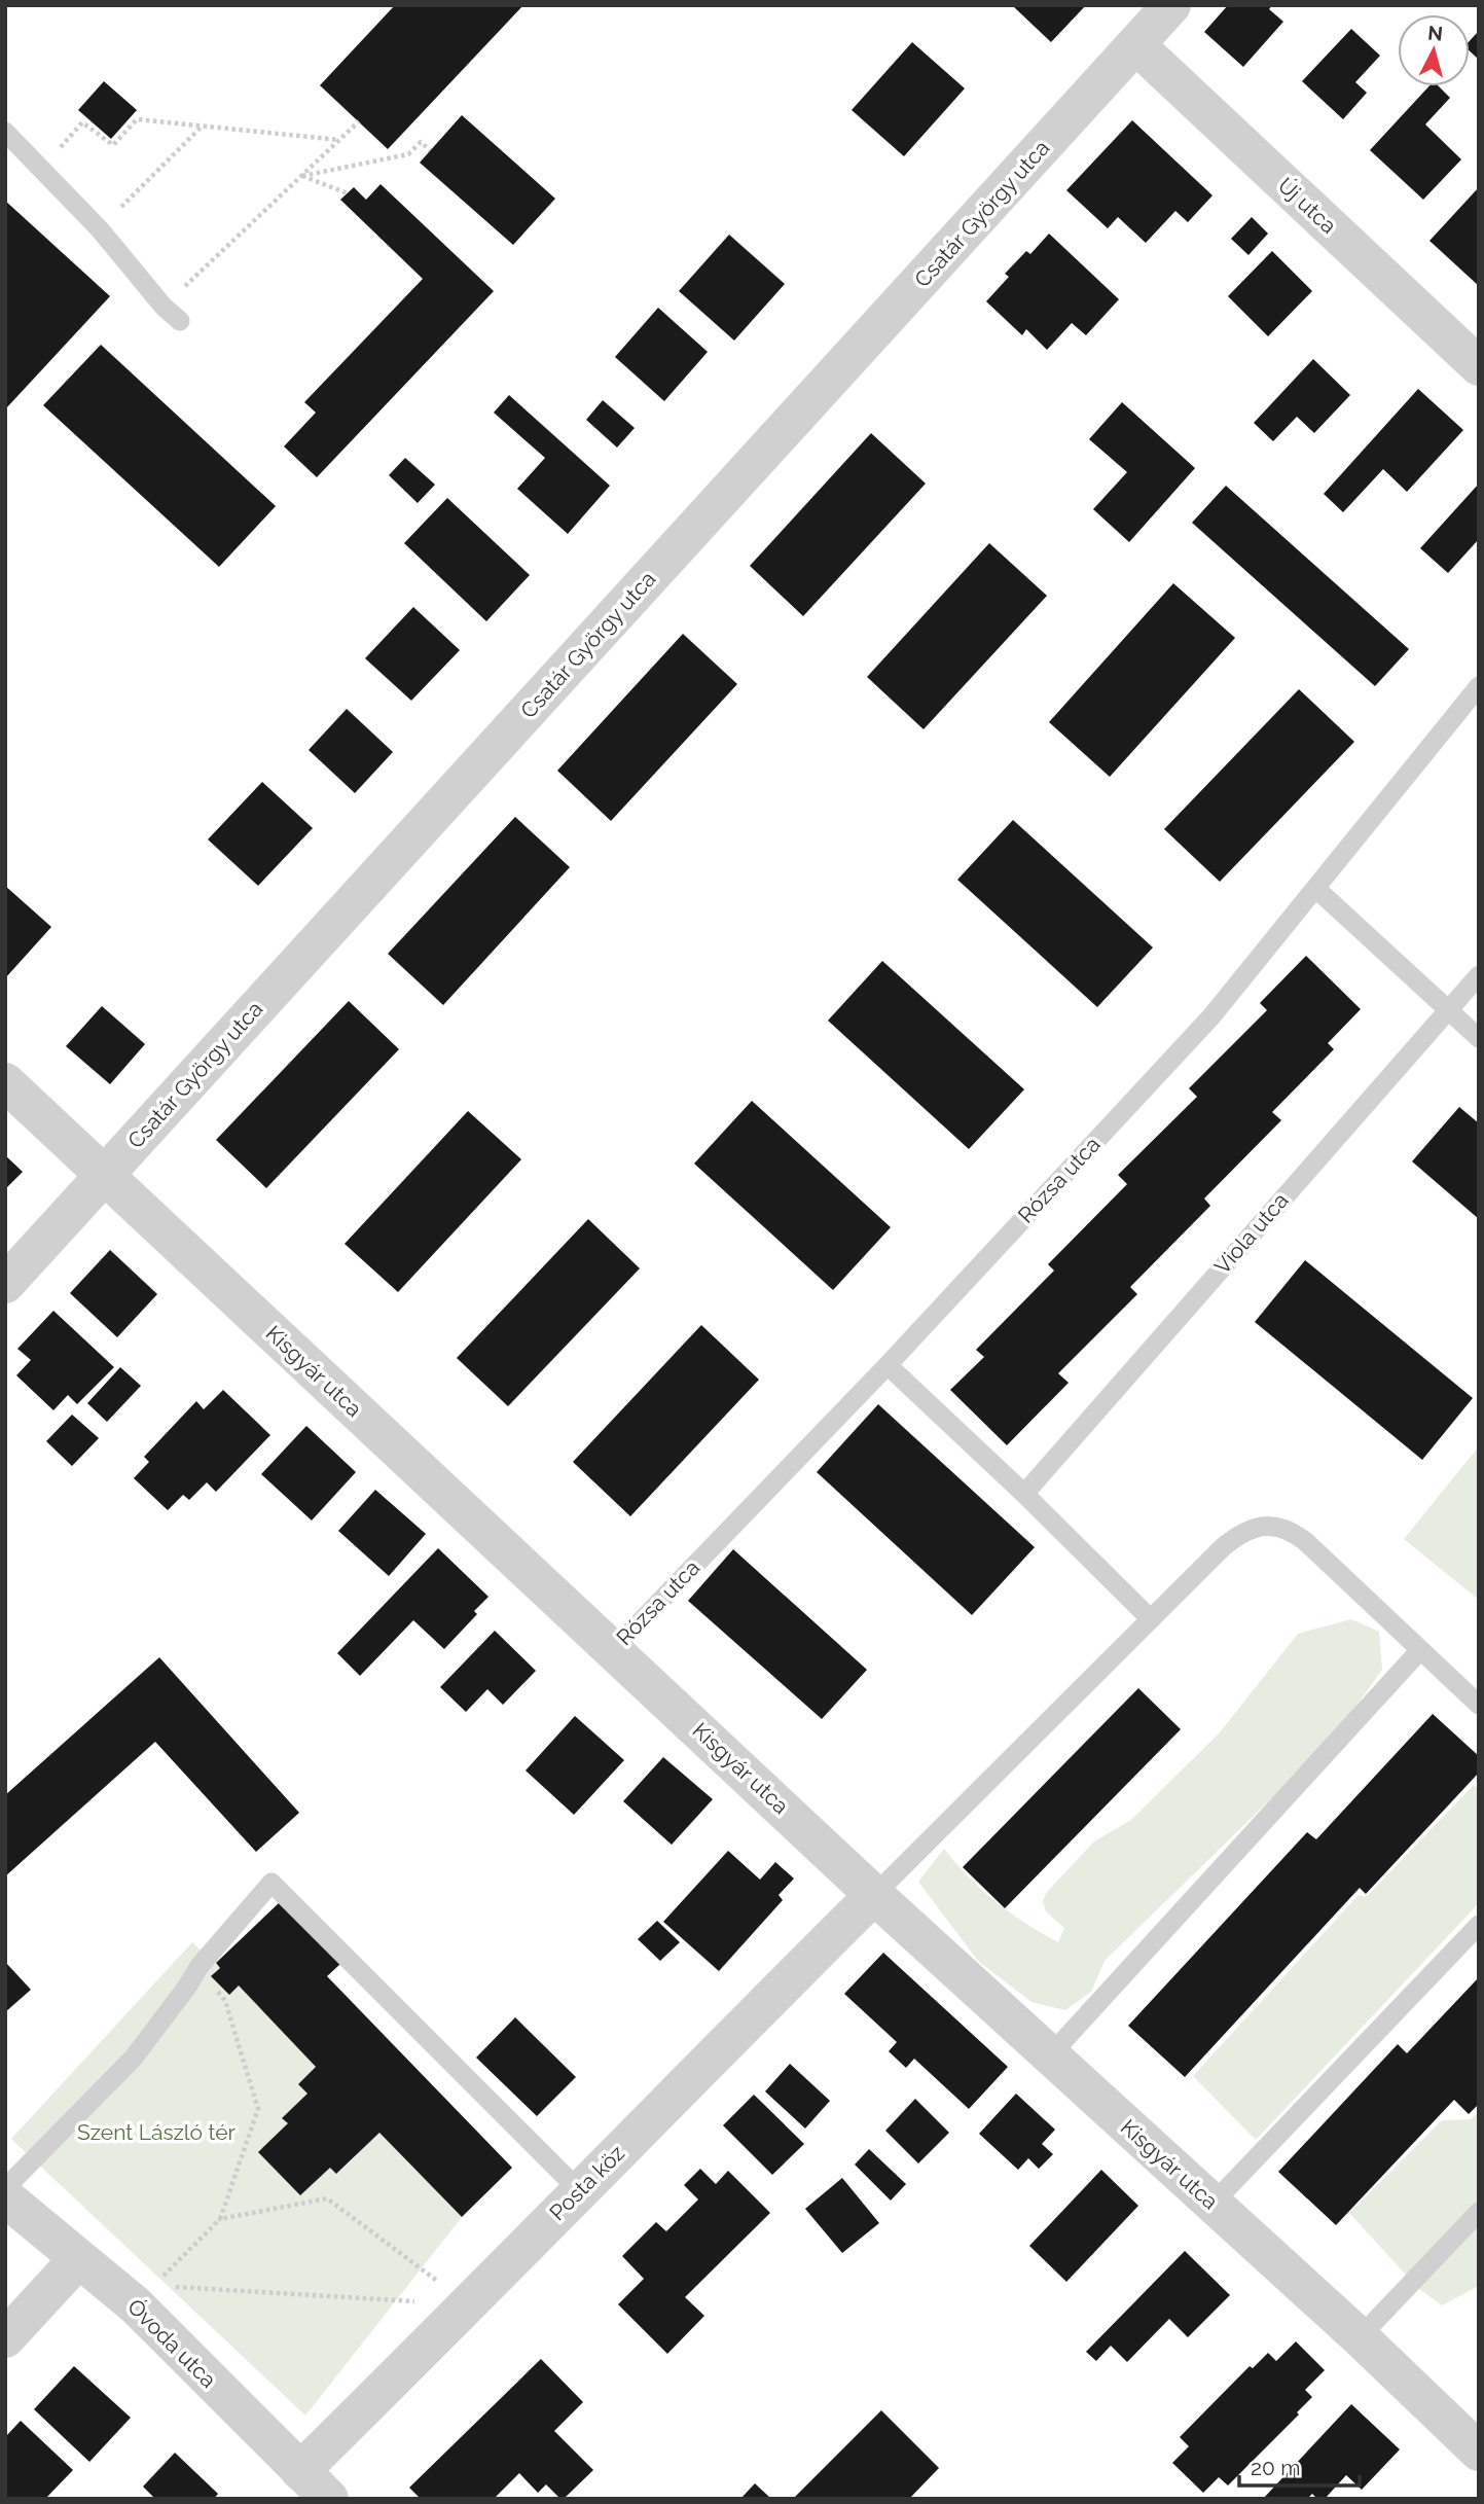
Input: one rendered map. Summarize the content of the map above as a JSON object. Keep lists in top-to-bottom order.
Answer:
{
  "streets": {
    "street": [
      "Új utca",
      "Csatár György utca",
      "Kisgyár utca",
      "Posta köz",
      "Óvoda utca"
    ],
    "lane": ["Rózsa utca", "Viola utca"]
  },
  "crossings": [
    ["Új utca", "Csatár György utca"],
    ["Csatár György utca", "Kisgyár utca"],
    ["Rózsa utca", "Kisgyár utca"],
    ["Kisgyár utca", "Posta köz"],
    ["Posta köz", "Óvoda utca"]
  ],
  "parks": ["Szent László tér"],
  "scale_bar": "20 m",
  "north": "top"
}
